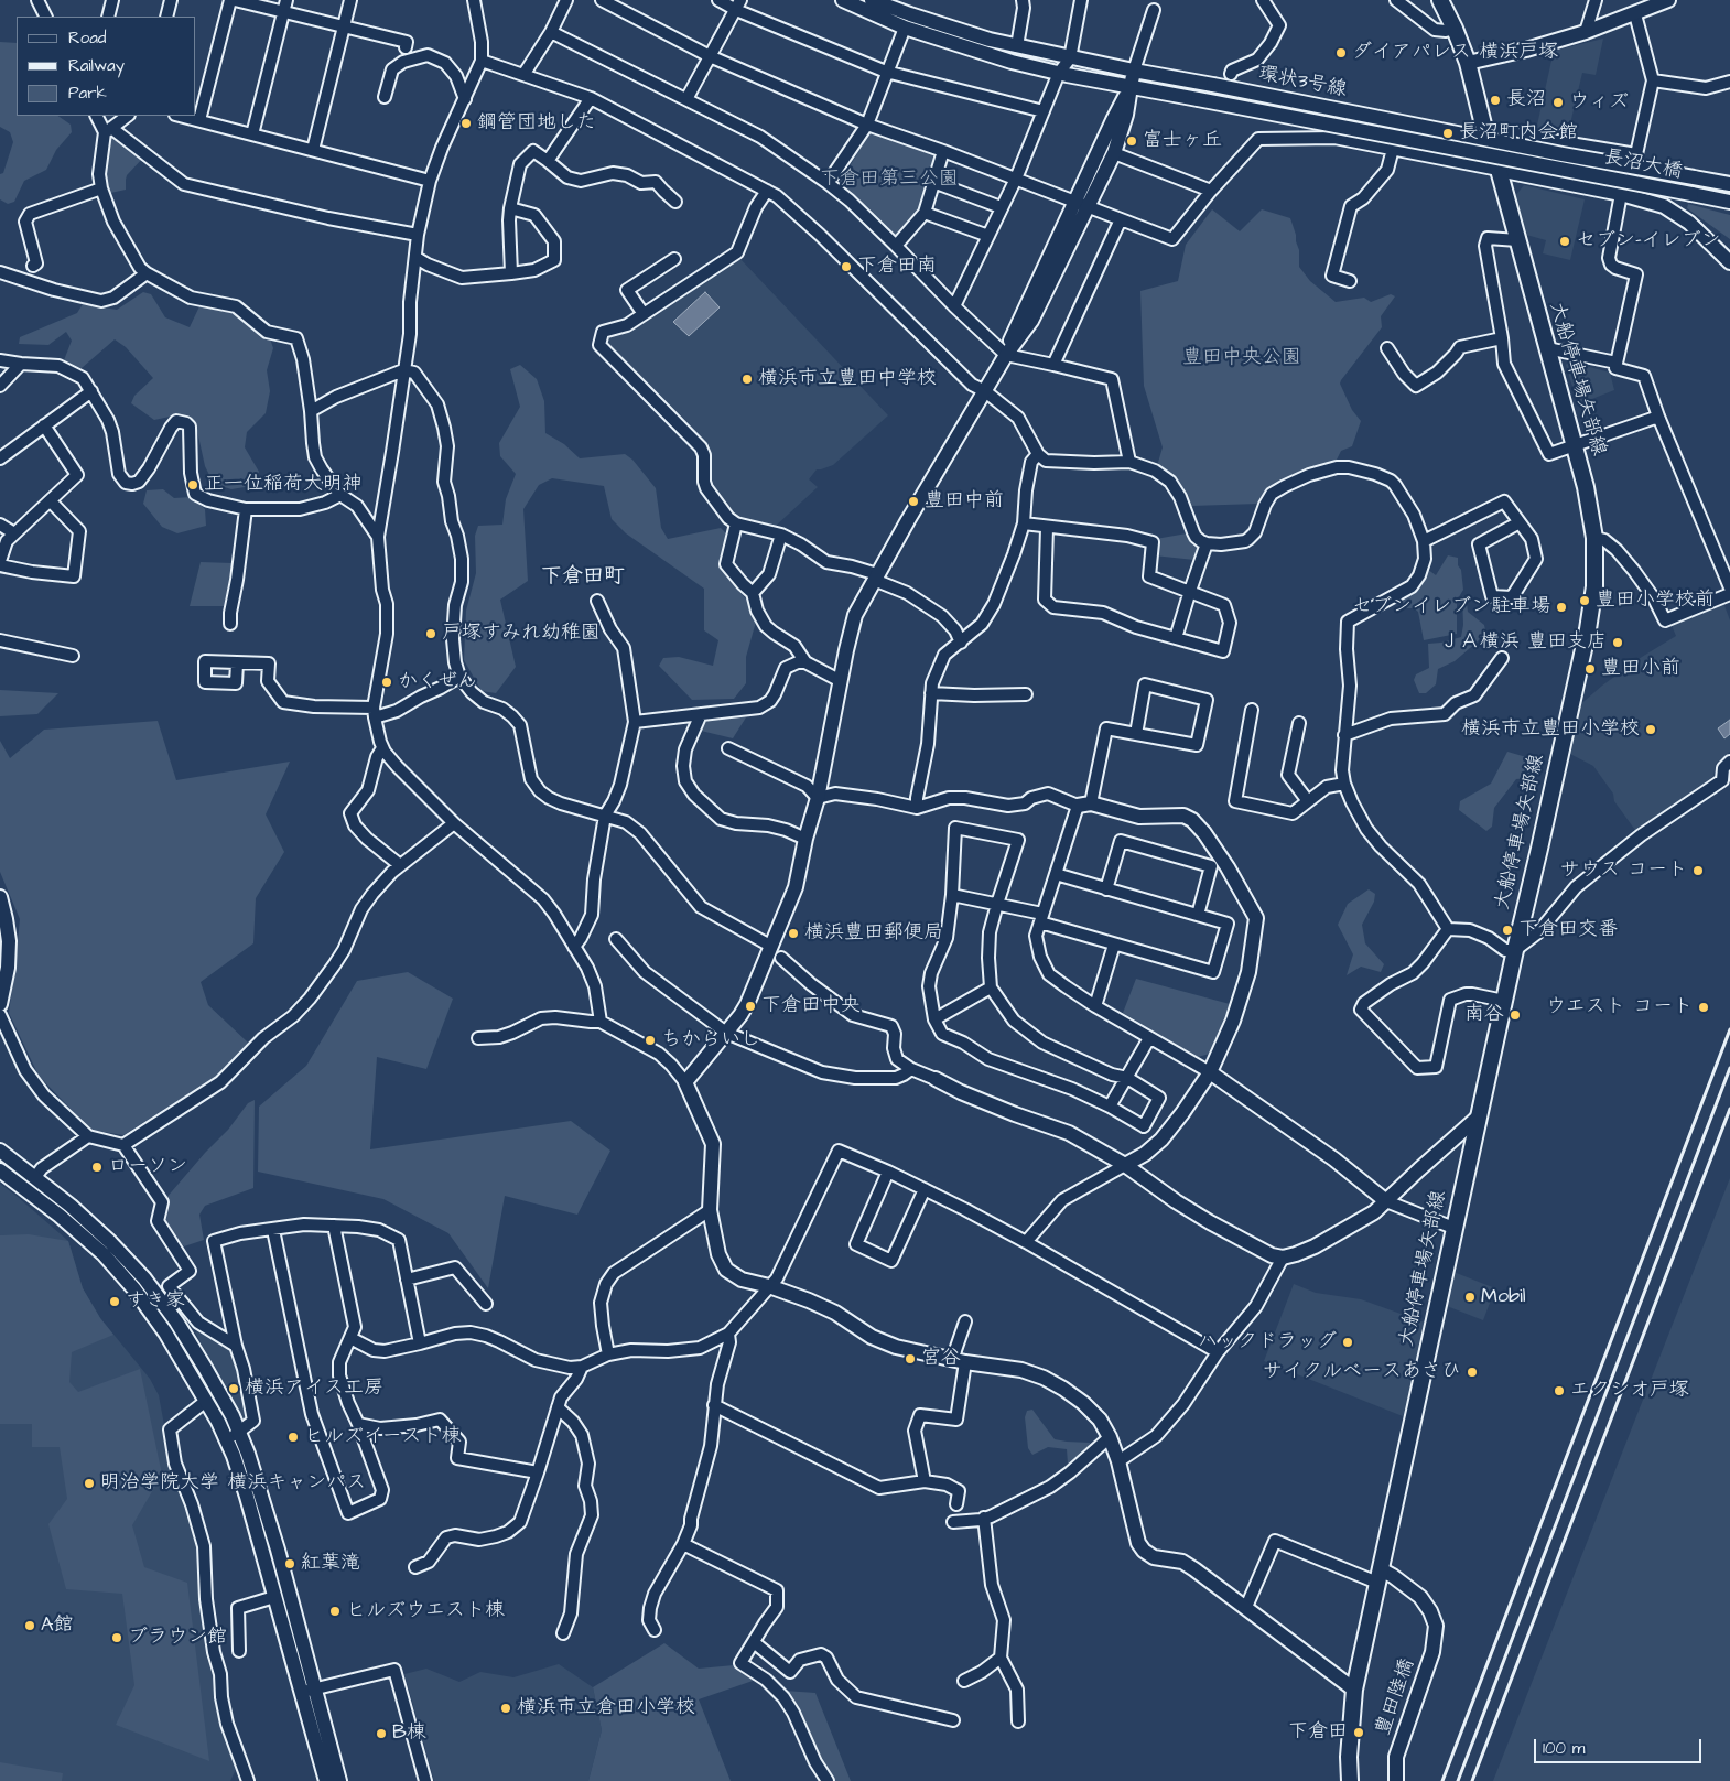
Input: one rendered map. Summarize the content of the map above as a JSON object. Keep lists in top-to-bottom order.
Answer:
{
  "streets": {
    "main road": ["大船停車場矢部線"],
    "street": ["環状3号線", "長沼大橋", "豊田陸橋"]
  },
  "crossings": [
    ["大船停車場矢部線", "豊田陸橋"]
  ],
  "districts": ["下倉田町"],
  "parks": ["下倉田第三公園", "豊田中央公園"],
  "places": [
    "ダイアパレス 横浜戸塚",
    "長沼",
    "ウィズ",
    "鋼管団地した",
    "長沼町内会館",
    "富士ヶ丘",
    "セブン-イレブン",
    "下倉田南",
    "横浜市立豊田中学校",
    "正一位稲荷大明神",
    "豊田中前",
    "豊田小学校前",
    "セブンイレブン駐車場",
    "戸塚すみれ幼稚園",
    "ＪＡ横浜 豊田支店",
    "豊田小前",
    "かくぜん",
    "横浜市立豊田小学校",
    "サウス コート",
    "下倉田交番",
    "横浜豊田郵便局",
    "下倉田中央",
    "ウエスト コート",
    "南谷",
    "ちからいし",
    "ローソン",
    "Mobil",
    "すき家",
    "ハックドラッグ",
    "宮谷",
    "サイクルベースあさひ",
    "横浜アイス工房",
    "エクシオ戸塚",
    "ヒルズイースト棟",
    "明治学院大学 横浜キャンパス",
    "紅葉滝",
    "ヒルズウエスト棟",
    "A館",
    "ブラウン館",
    "横浜市立倉田小学校",
    "下倉田",
    "B棟"
  ],
  "legend": ["Road", "Railway", "Park"],
  "scale_bar": "100 m"
}
